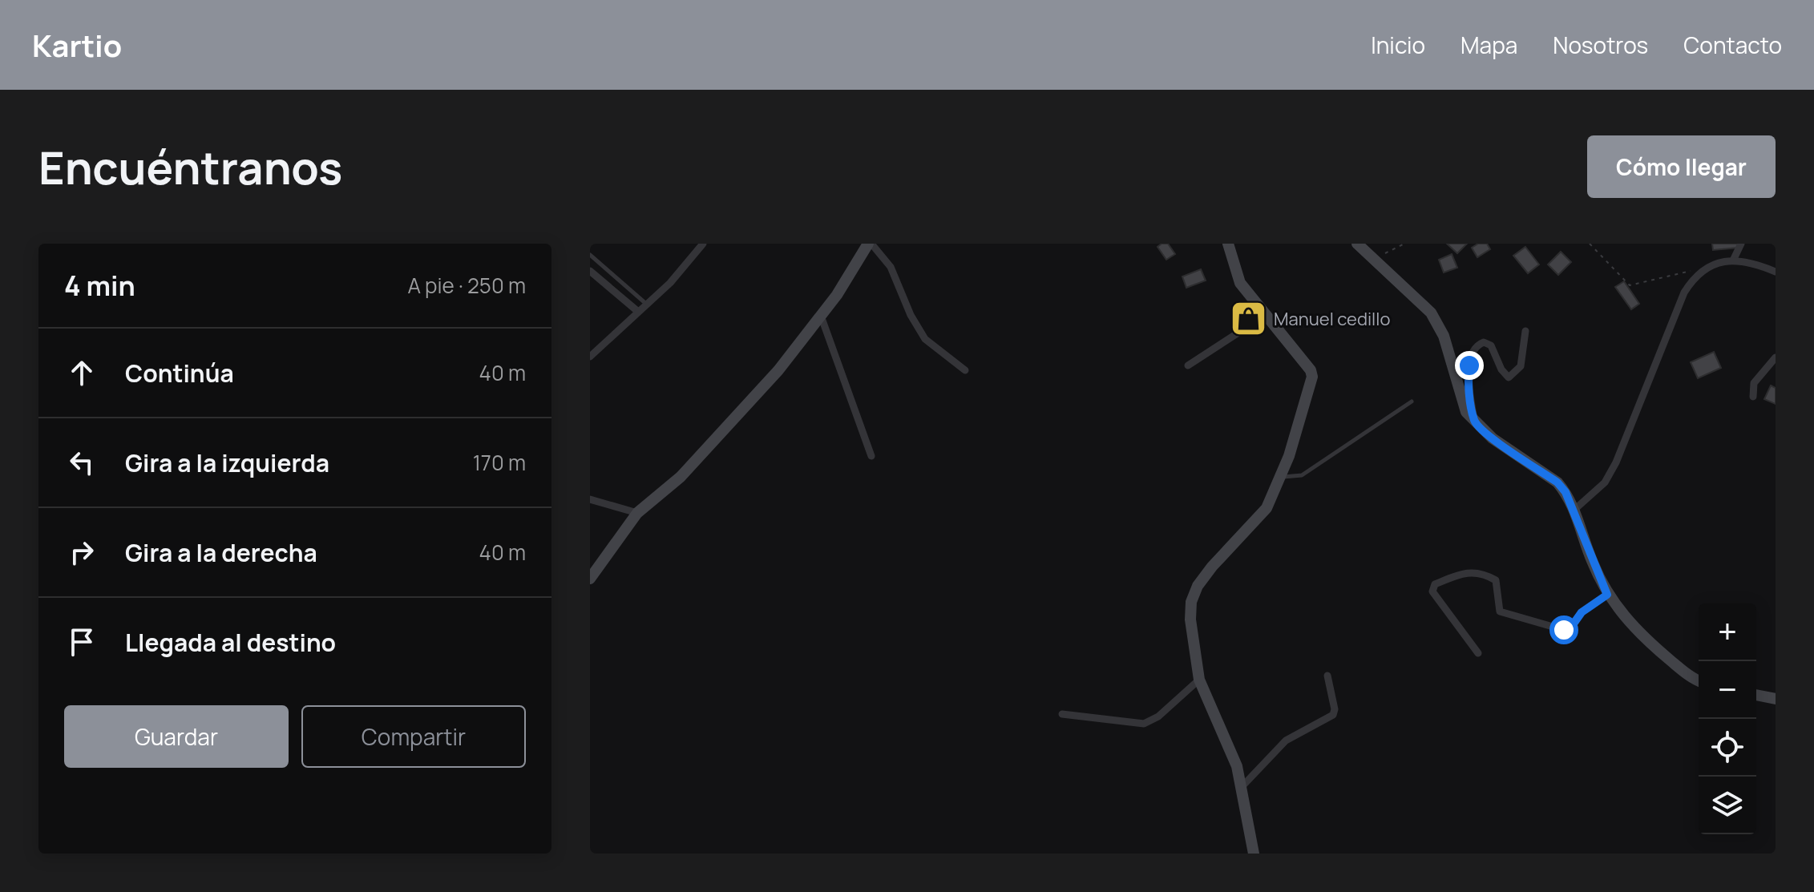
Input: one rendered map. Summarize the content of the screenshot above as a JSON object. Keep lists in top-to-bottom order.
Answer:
{
  "places": {
    "shop": ["Manuel cedillo"]
  },
  "page": {
    "header": "Kartio",
    "nav": [
      "Inicio",
      "Mapa",
      "Nosotros",
      "Contacto"
    ],
    "buttons": [
      "Cómo llegar",
      ["Guardar", "Compartir"]
    ],
    "title": "Encuéntranos",
    "heading": ["4 min", "A pie · 250 m"],
    "list": [
      ["Continúa", "40 m"],
      ["Gira a la izquierda", "170 m"],
      ["Gira a la derecha", "40 m"],
      "Llegada al destino"
    ],
    "map_buttons": ["+", "−"]
  }
}
